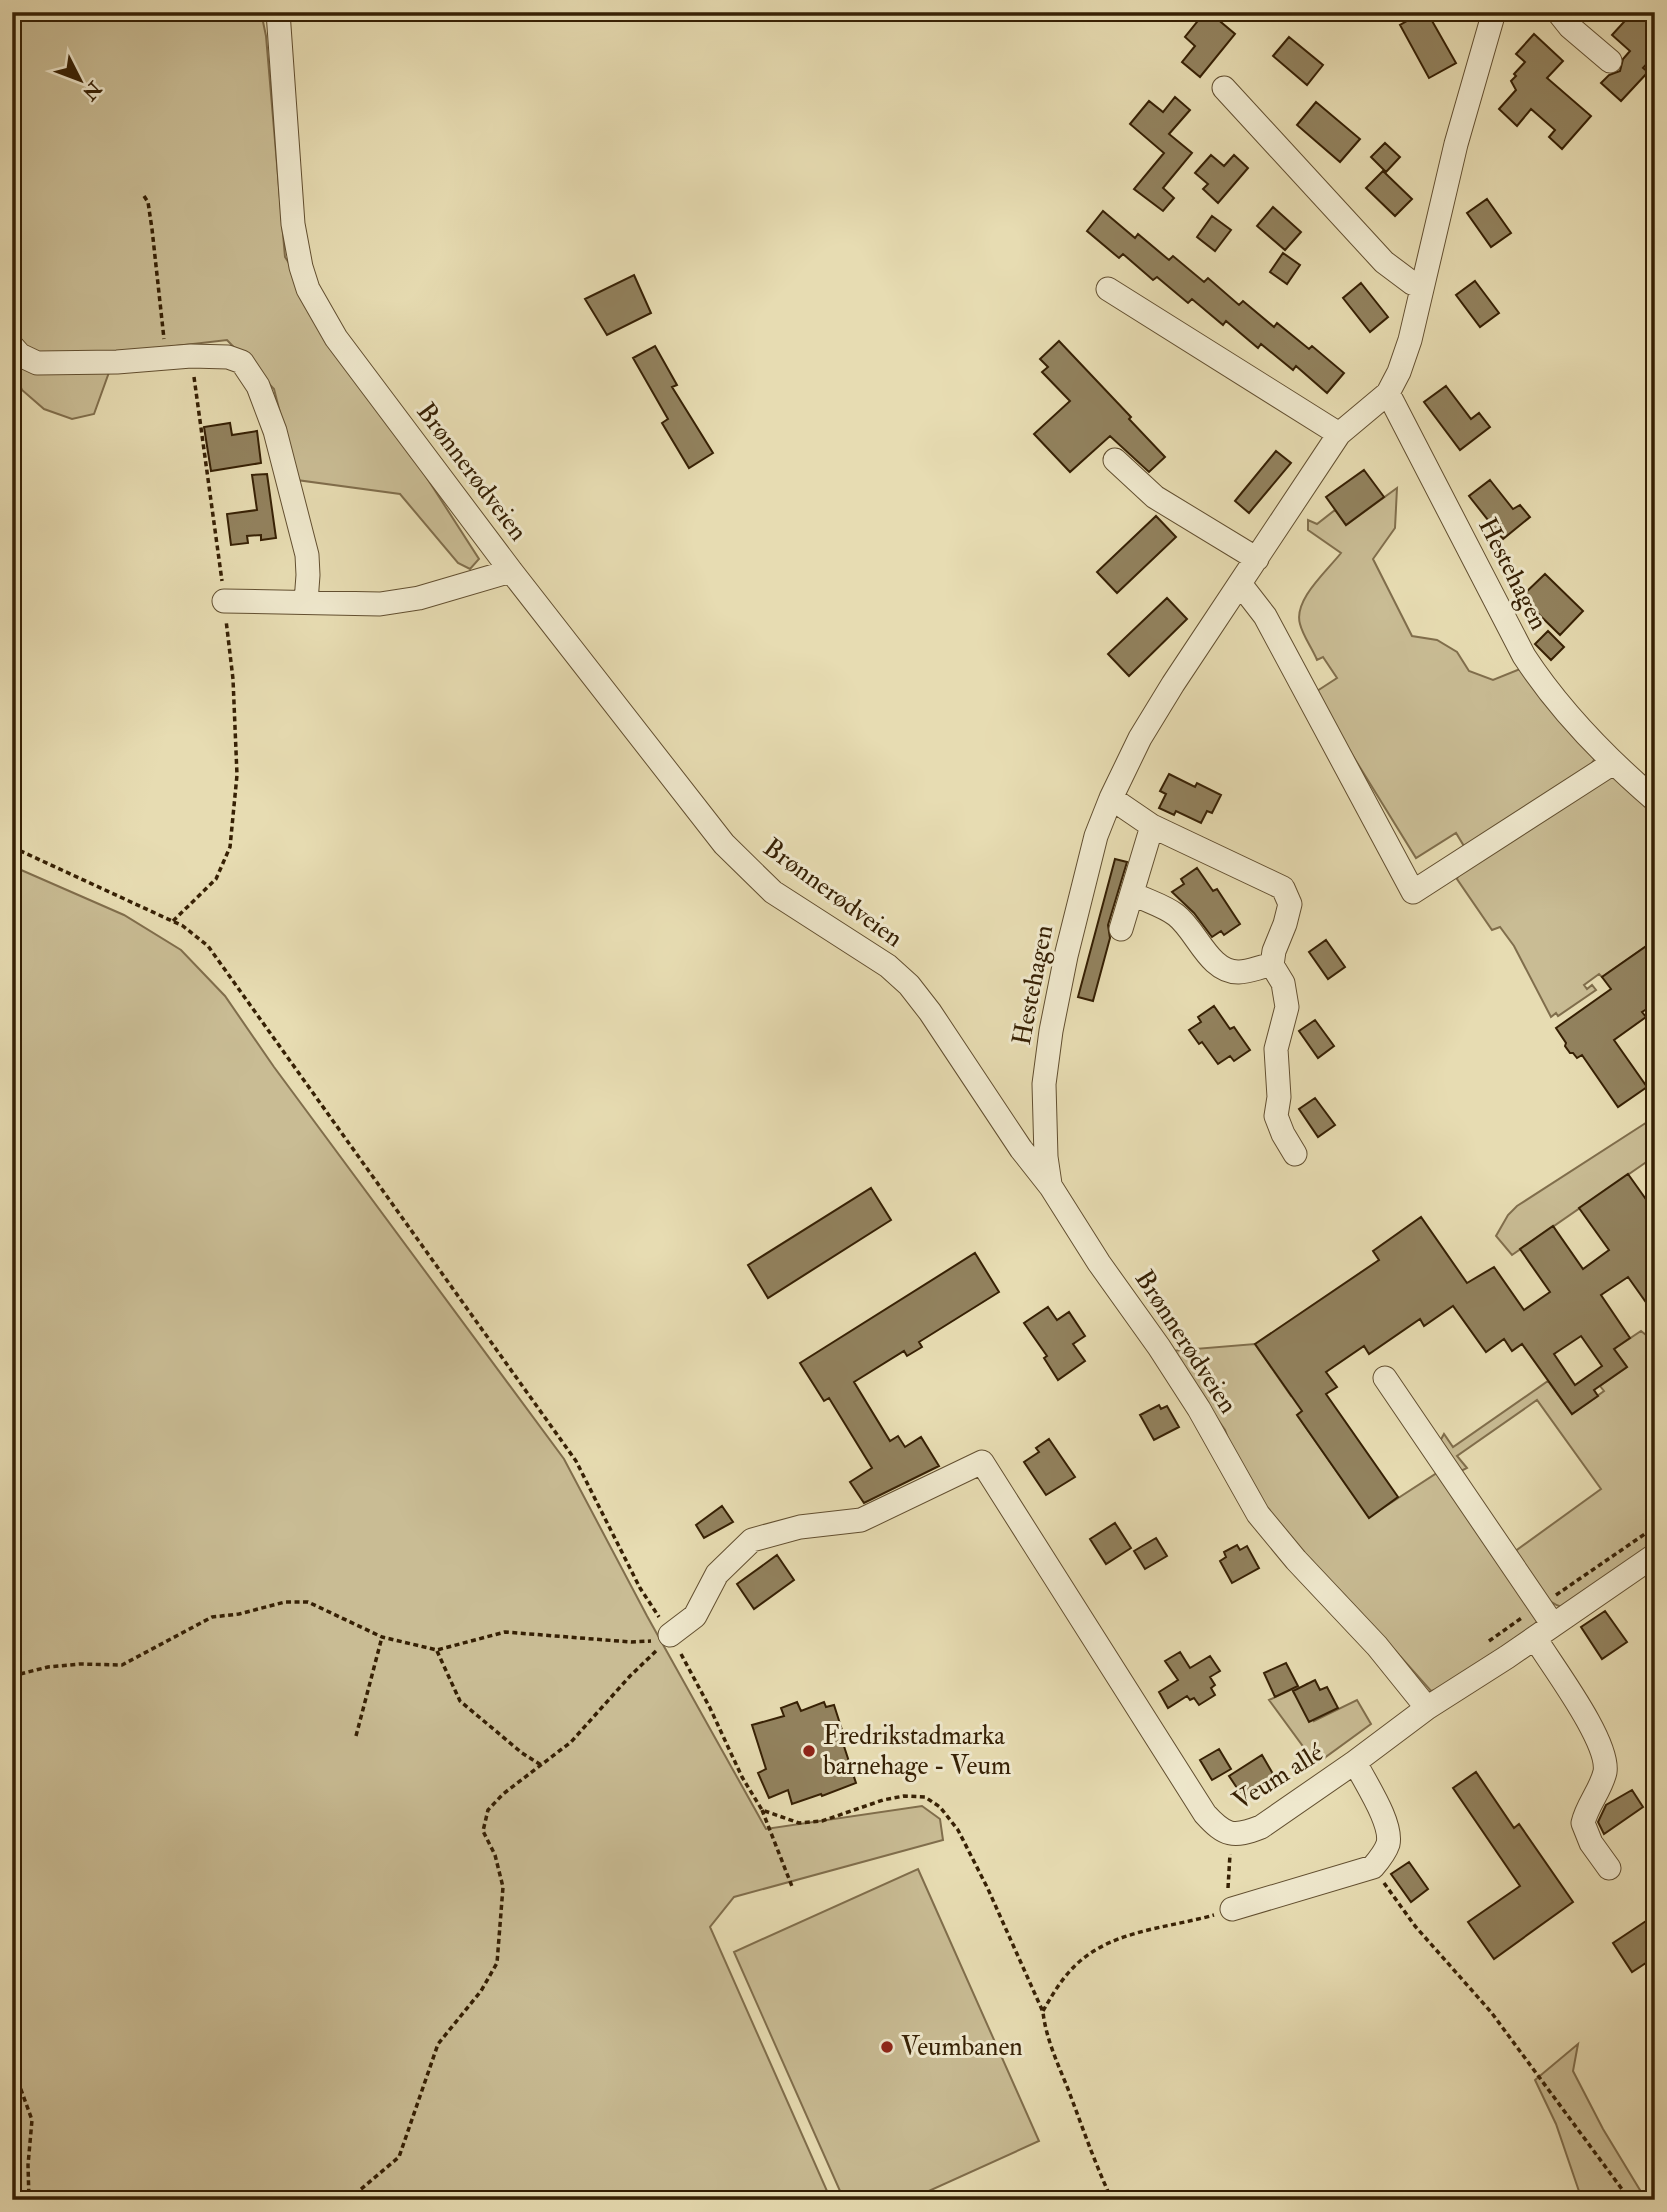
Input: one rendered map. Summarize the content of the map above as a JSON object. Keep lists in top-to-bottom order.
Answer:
{
  "streets": {
    "street": ["Brønnerødveien", "Hestehagen", "Veum allé"]
  },
  "crossings": [
    ["Brønnerødveien", "Hestehagen"],
    ["Brønnerødveien", "Veum allé"]
  ],
  "places": ["Fredrikstadmarka barnehage - Veum", "Veumbanen"],
  "north": "bottom right"
}
